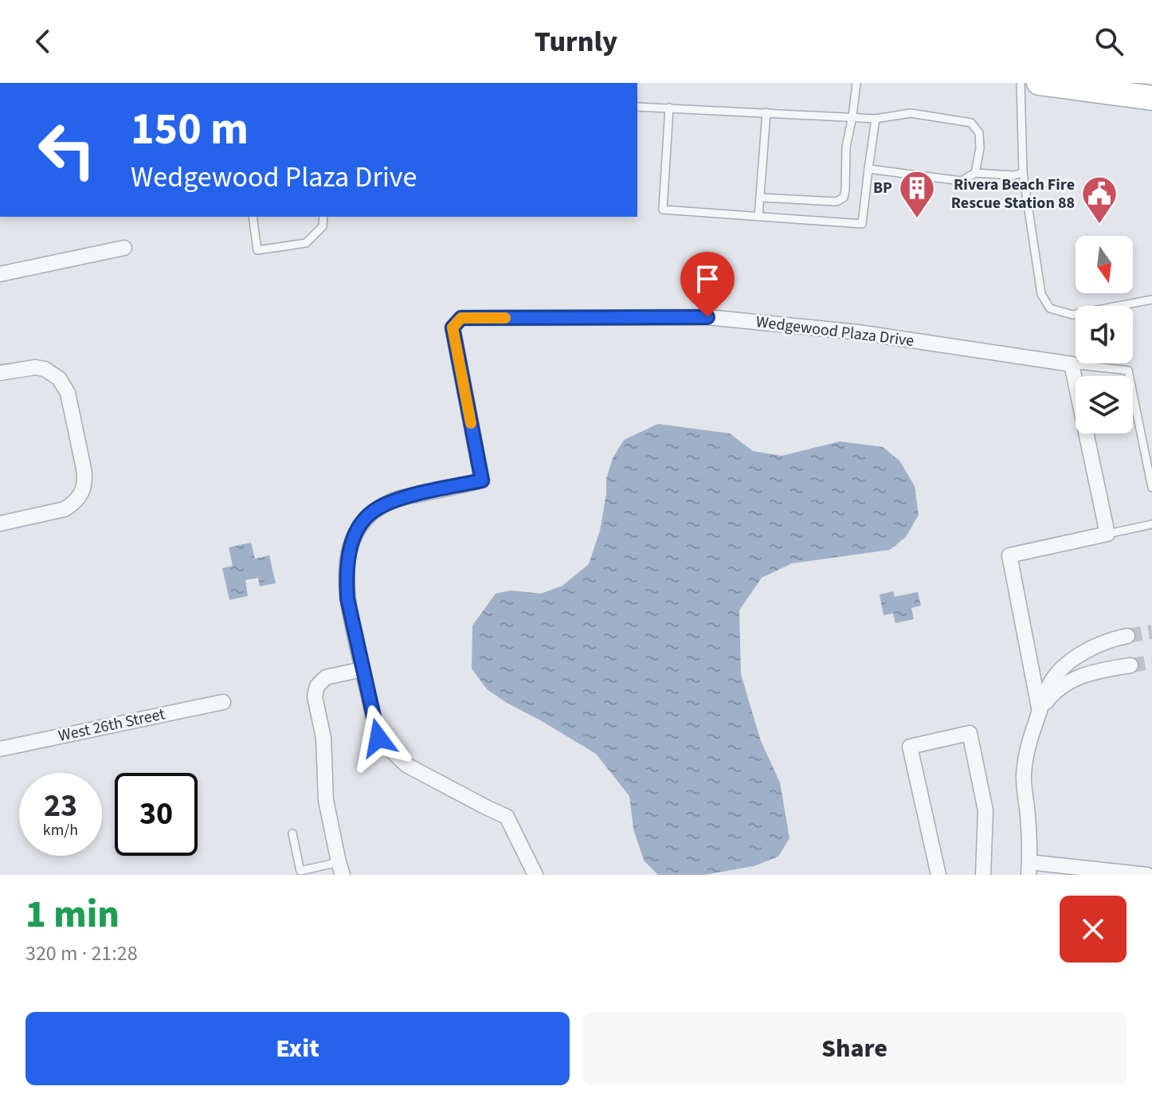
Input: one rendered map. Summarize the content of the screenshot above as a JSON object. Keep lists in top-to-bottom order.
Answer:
{
  "streets": {
    "street": ["Wedgewood Plaza Drive", "West 26th Street"]
  },
  "places": {
    "building": ["BP"],
    "public building": ["Rivera Beach Fire Rescue Station 88"]
  },
  "north": "bottom",
  "page": {
    "header": "Turnly",
    "turn": ["150 m", "Wedgewood Plaza Drive"],
    "speed": "23 km/h",
    "limit": "30",
    "heading": ["1 min", "320 m · 21:28"],
    "buttons": ["Exit", "Share"]
  }
}
